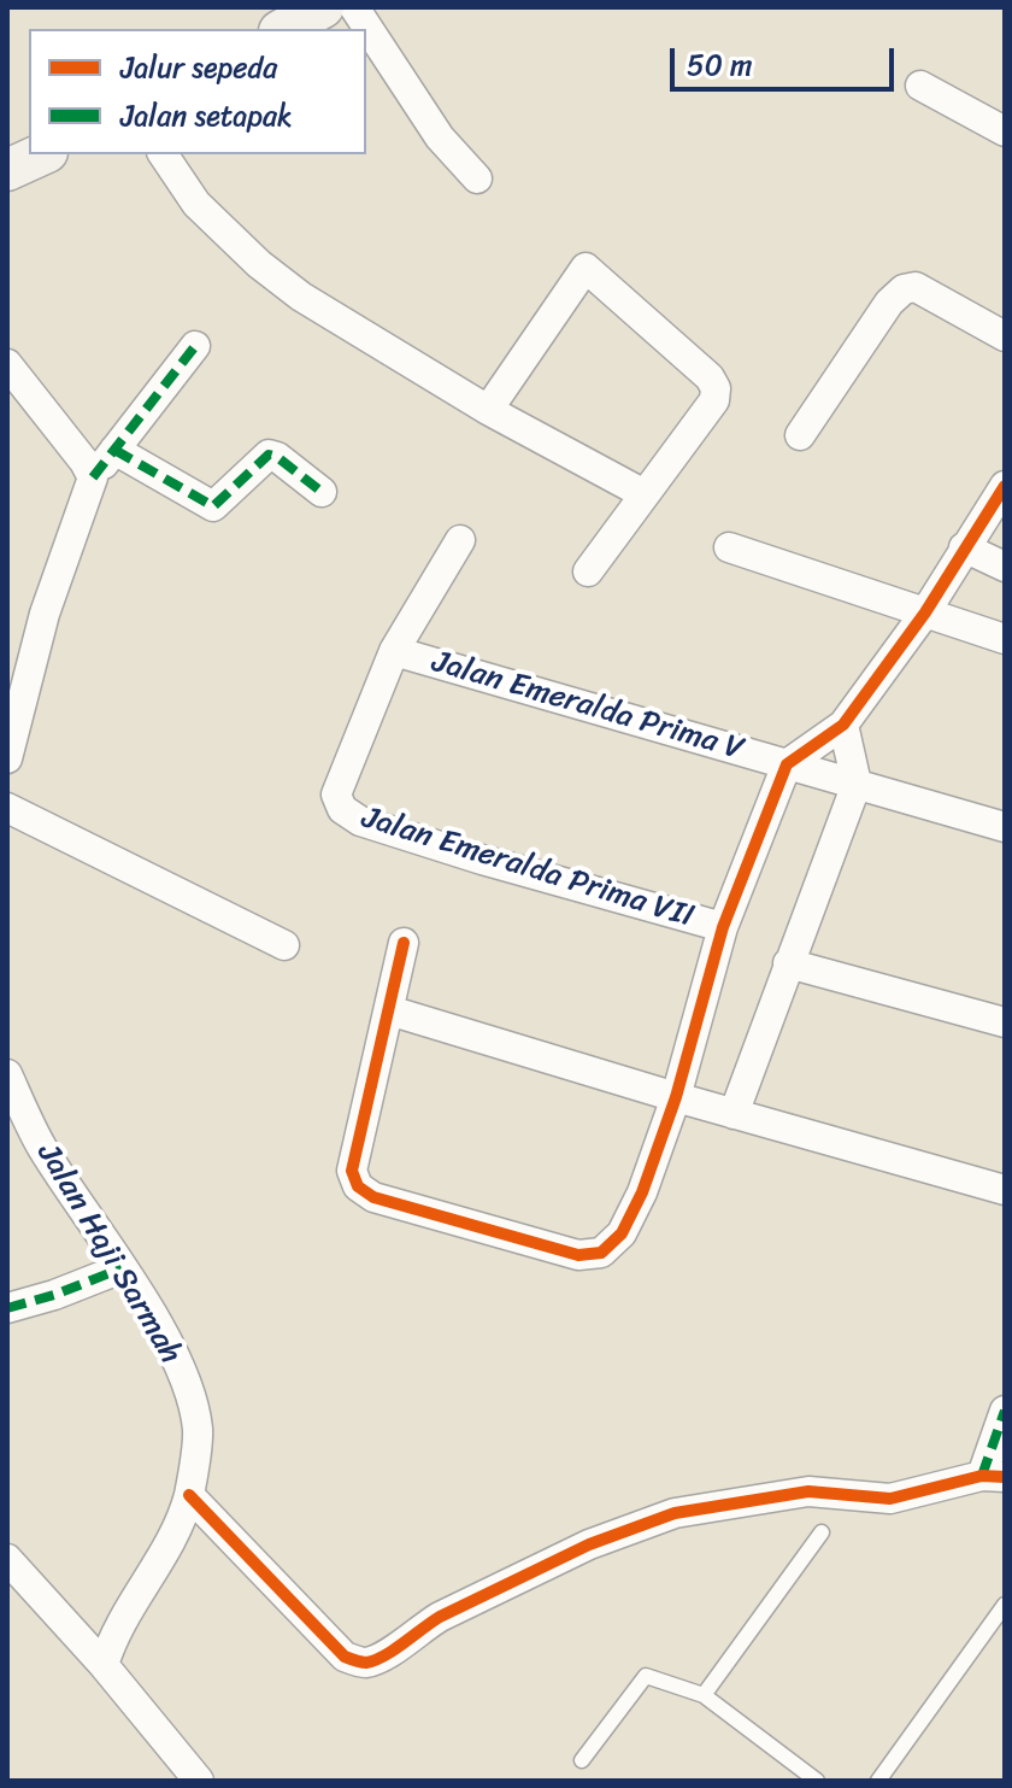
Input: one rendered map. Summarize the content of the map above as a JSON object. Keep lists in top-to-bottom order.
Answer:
{
  "streets": {
    "street": ["Jalan Emeralda Prima V", "Jalan Emeralda Prima VII", "Jalan Haji Sarmah"]
  },
  "crossings": [
    ["Jalan Emeralda Prima V", "Jalan Emeralda Prima VII"]
  ],
  "legend": ["Jalur sepeda", "Jalan setapak"],
  "scale_bar": "50 m"
}
